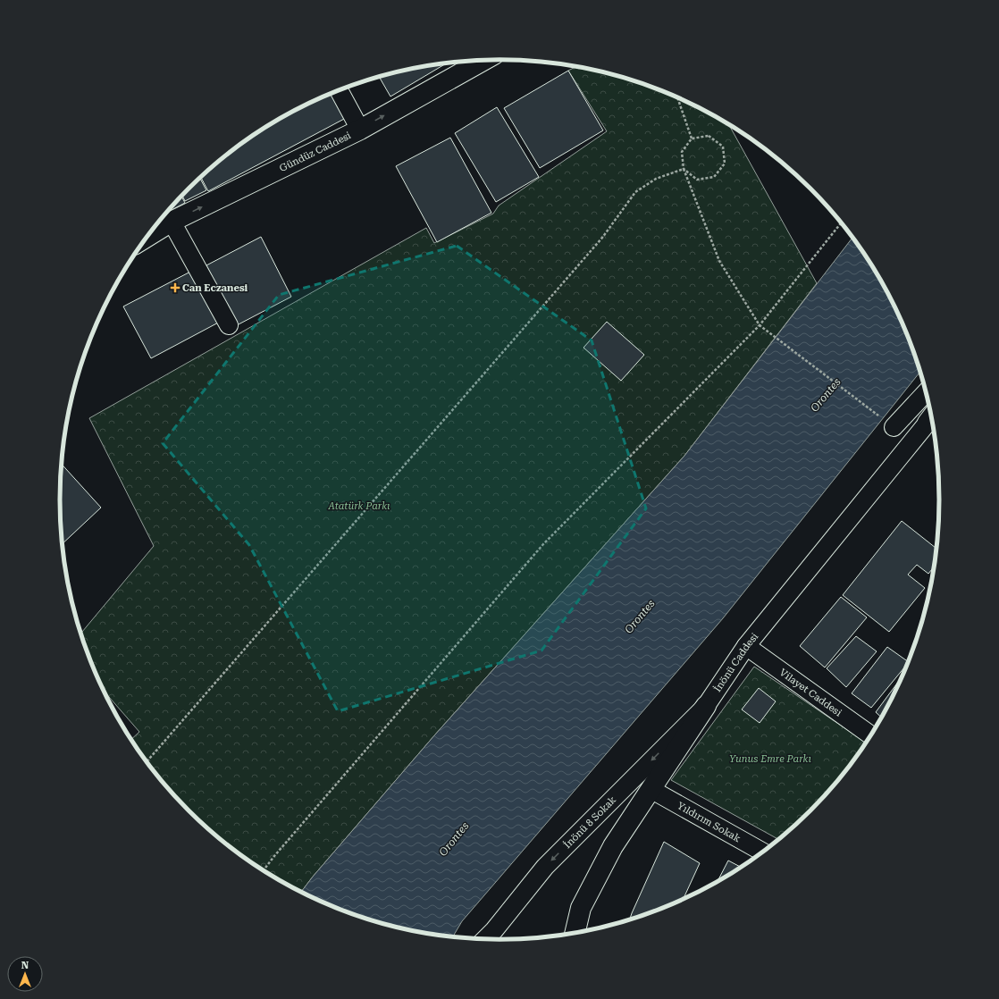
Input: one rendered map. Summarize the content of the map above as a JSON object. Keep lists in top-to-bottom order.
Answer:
{
  "streets": {
    "main road": ["Gündüz Caddesi", "İnönü Caddesi"],
    "street": ["Vilayet Caddesi", "İnönü 8 Sokak", "Yıldırım Sokak"]
  },
  "crossings": [
    ["İnönü Caddesi", "Vilayet Caddesi"],
    ["İnönü Caddesi", "İnönü 8 Sokak"],
    ["İnönü Caddesi", "Yıldırım Sokak"]
  ],
  "one_way": ["Gündüz Caddesi", "İnönü 8 Sokak"],
  "water": ["Orontes"],
  "parks": ["Atatürk Parkı", "Yunus Emre Parkı"],
  "places": {
    "health": ["Can Eczanesi"]
  },
  "north": "top"
}
